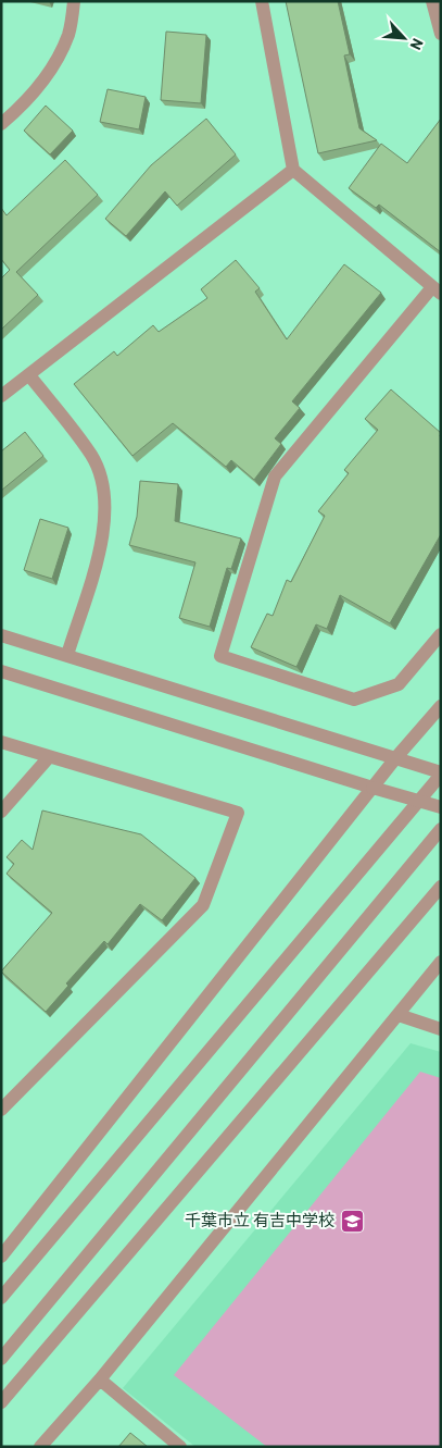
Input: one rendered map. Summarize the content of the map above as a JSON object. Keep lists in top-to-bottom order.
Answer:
{
  "places": {
    "school or university": ["千葉市立 有吉中学校"]
  },
  "north": "bottom right"
}
